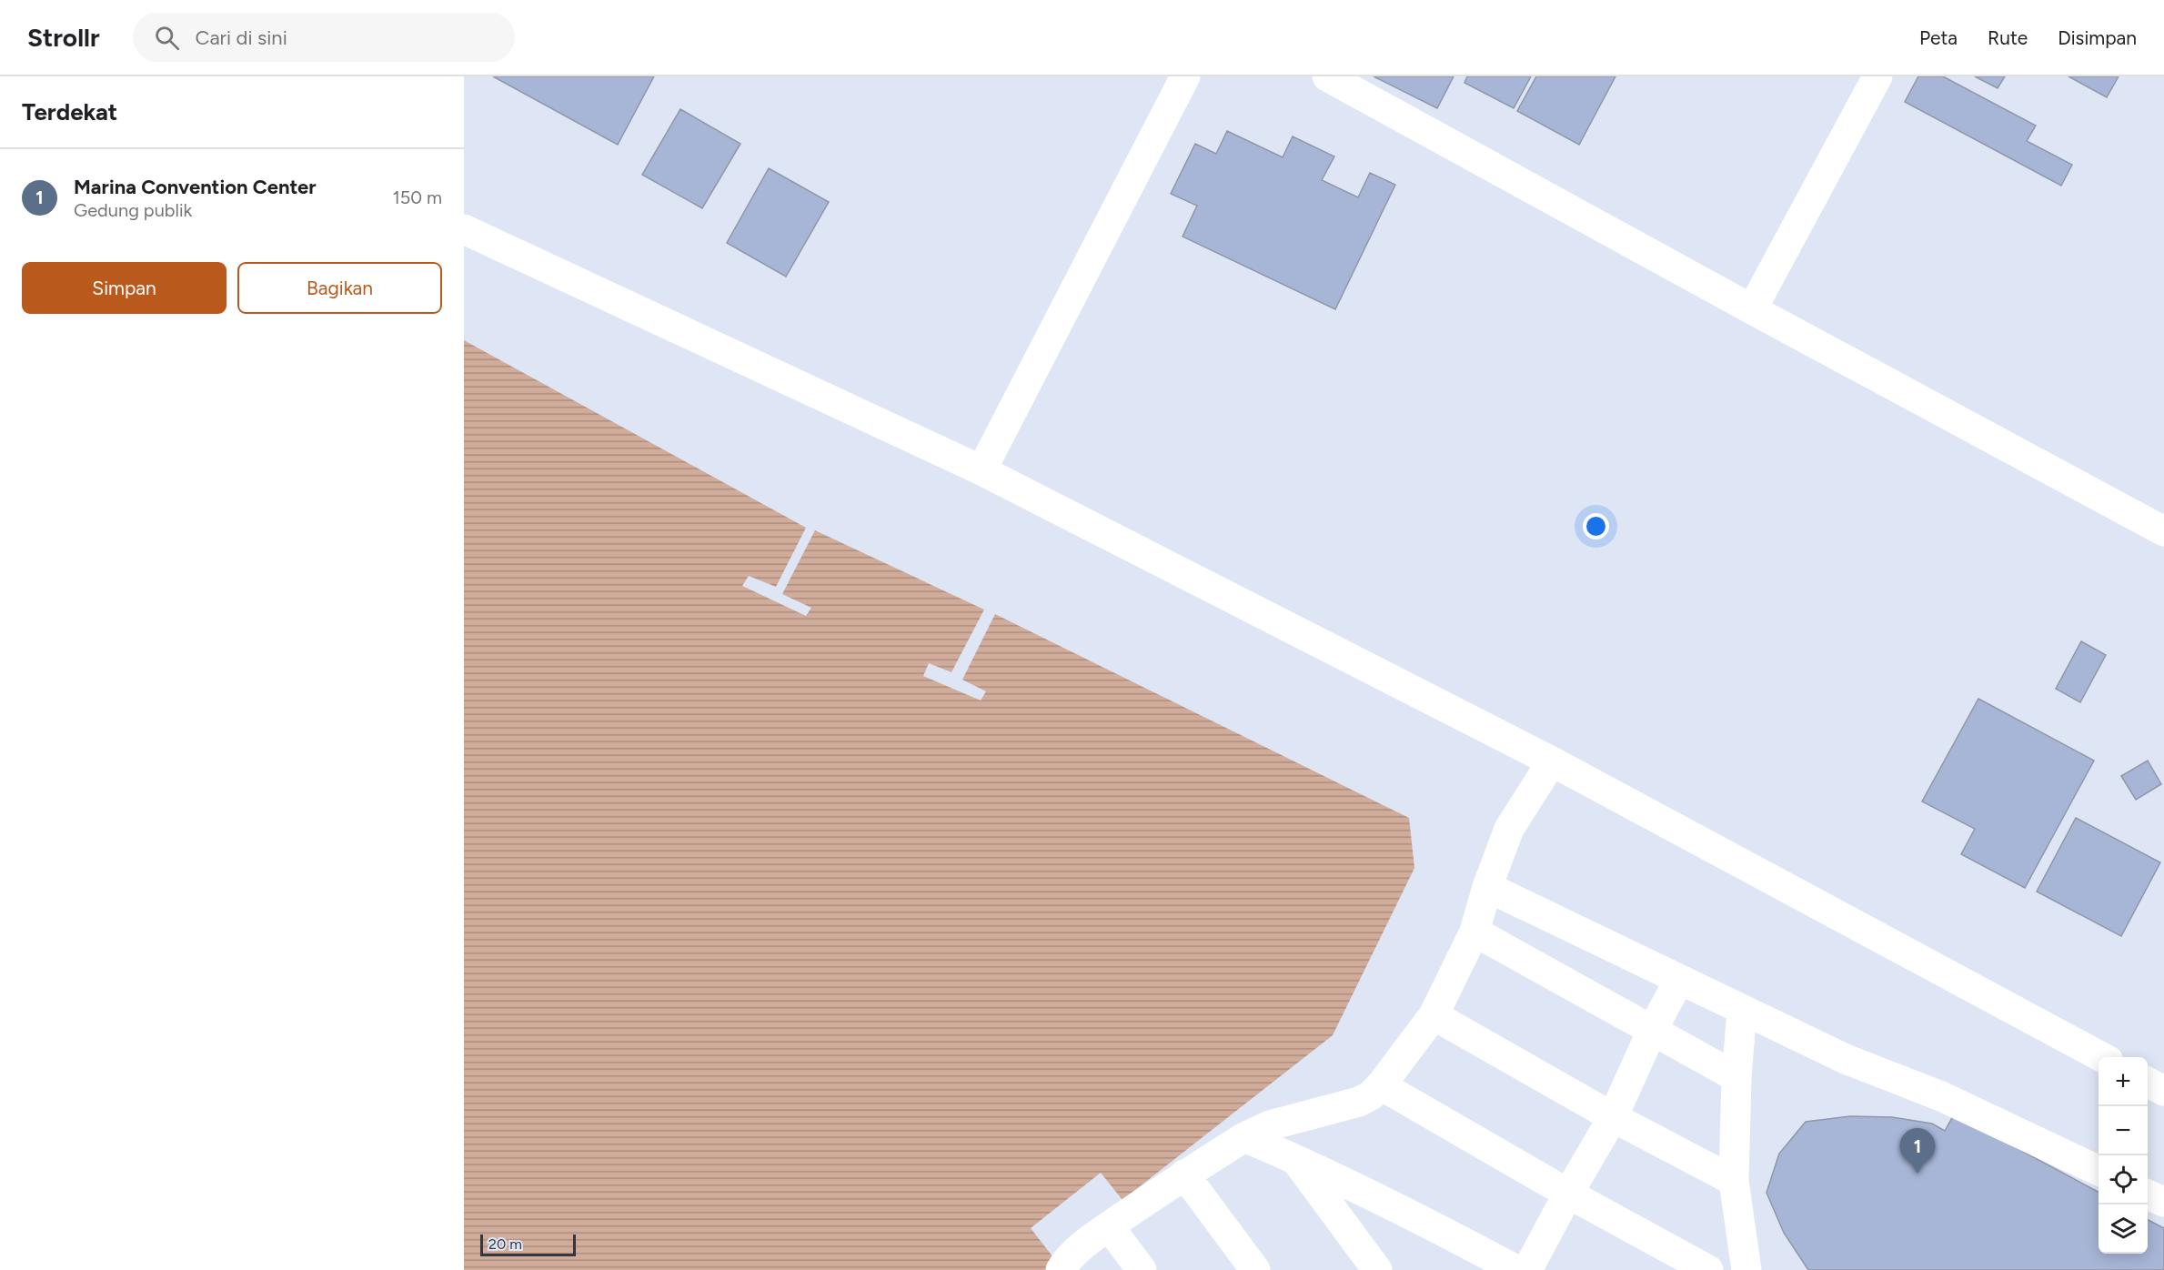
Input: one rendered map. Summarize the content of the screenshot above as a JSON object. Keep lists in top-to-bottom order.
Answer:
{
  "scale_bar": "20 m",
  "page": {
    "header": "Strollr",
    "search": "Cari di sini",
    "nav": ["Peta", "Rute", "Disimpan"],
    "heading": "Terdekat",
    "list": [
      {
        "mark": "1",
        "name": "Marina Convention Center",
        "note": "Gedung publik",
        "value": "150 m"
      }
    ],
    "buttons": ["Simpan", "Bagikan"],
    "map_buttons": ["+", "−"],
    "pins": "1",
    "scale": "20 m"
  }
}
